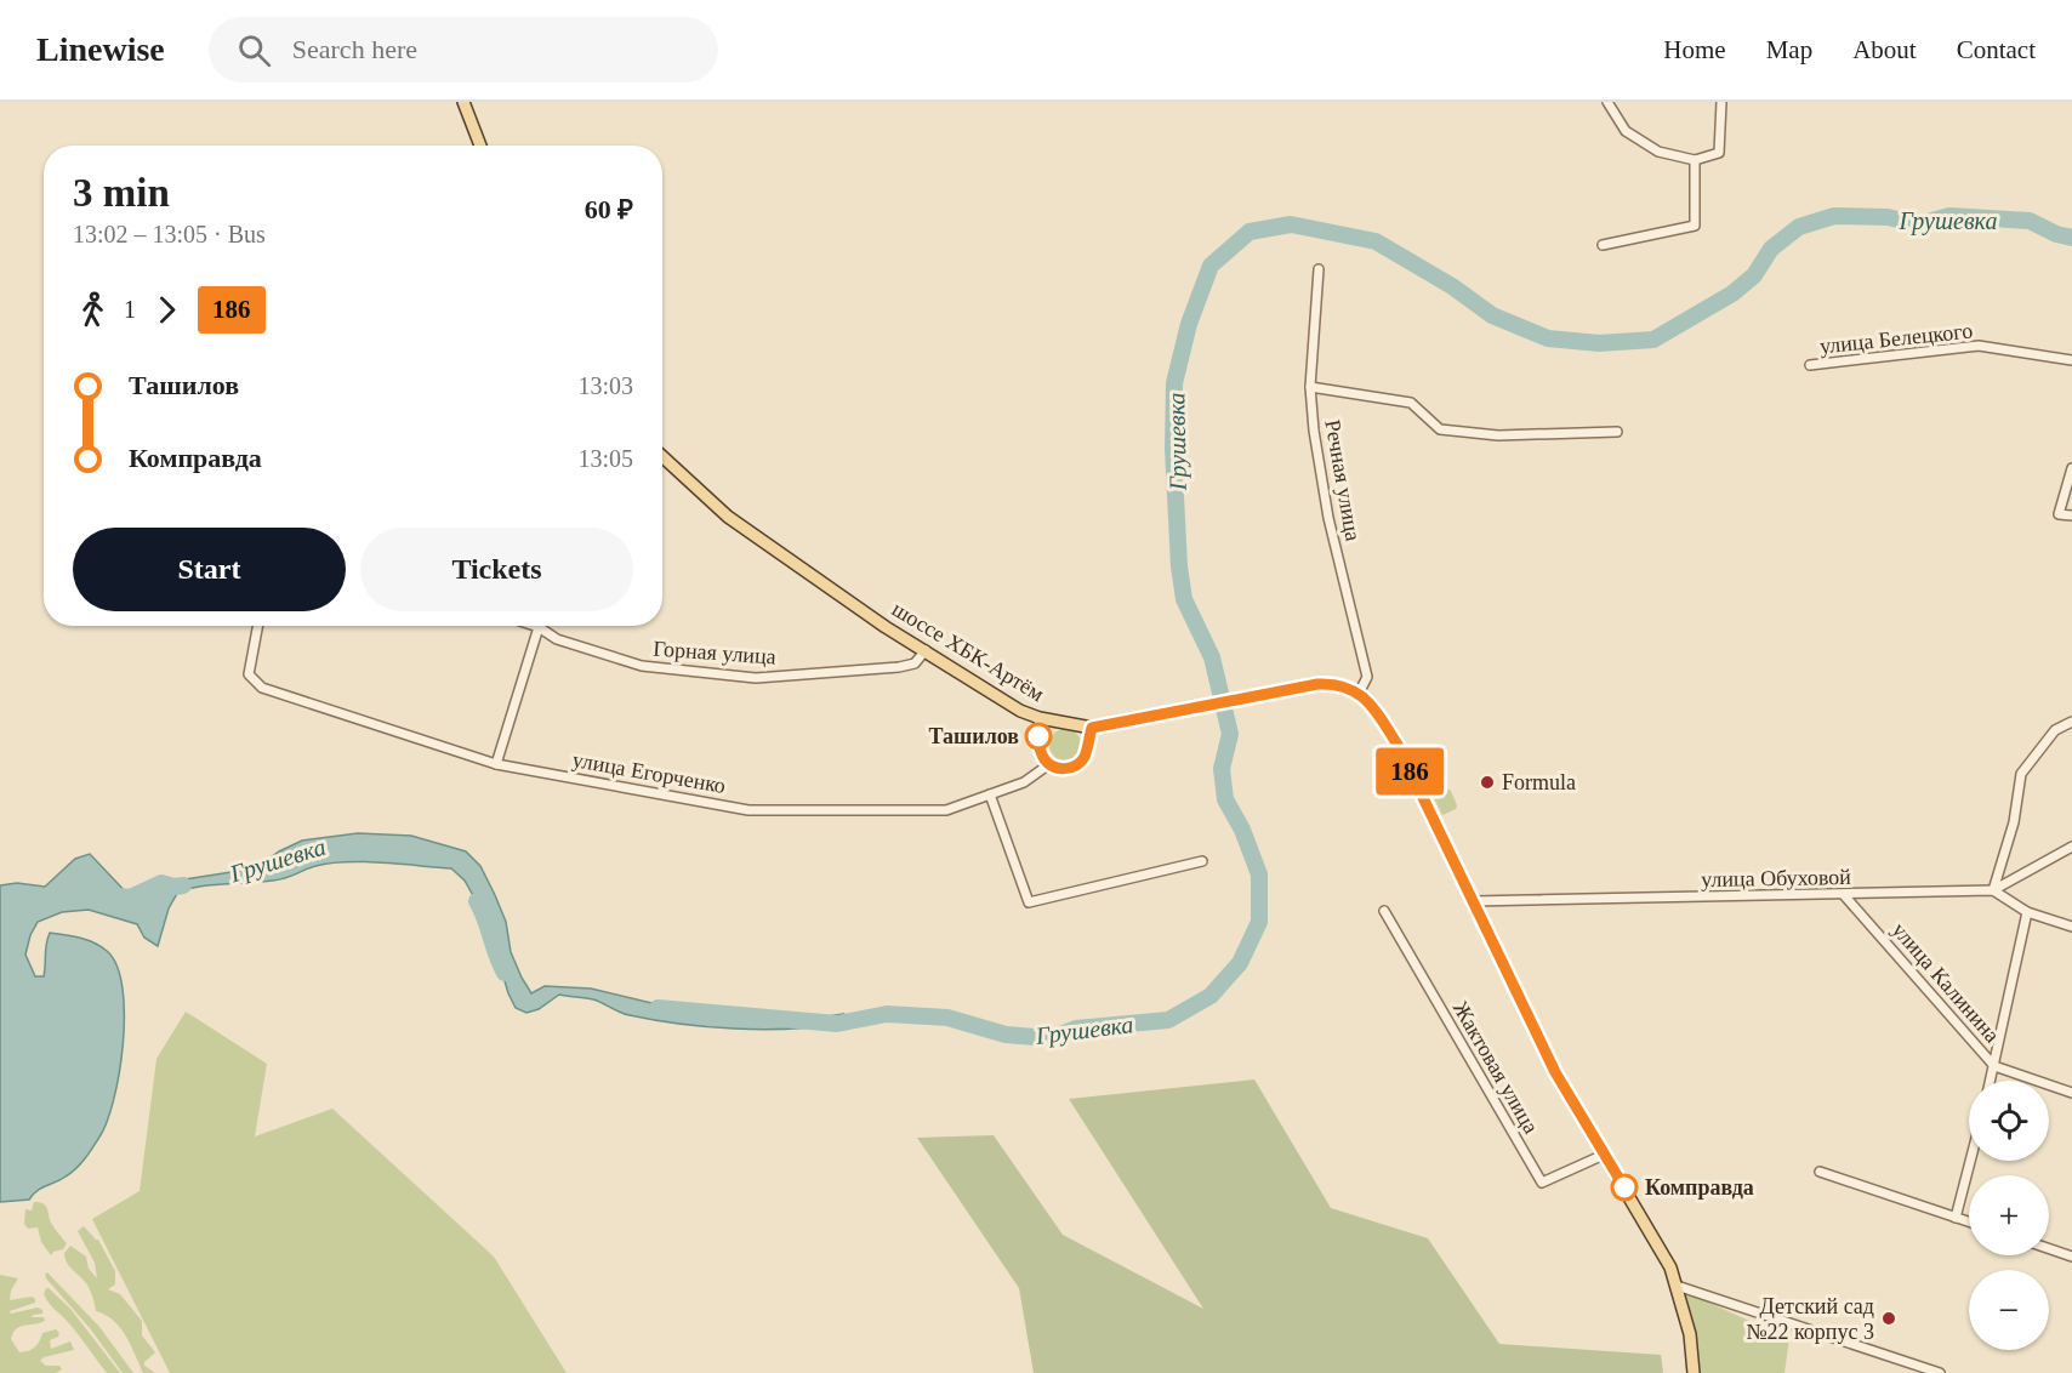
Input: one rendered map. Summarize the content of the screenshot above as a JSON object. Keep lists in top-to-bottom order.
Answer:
{
  "streets": {
    "main road": ["шоссе ХБК-Артём"],
    "street": [
      "улица Белецкого",
      "Речная улица",
      "Горная улица",
      "улица Егорченко",
      "улица Обуховой",
      "улица Калинина",
      "Жактовая улица"
    ]
  },
  "crossings": [
    ["Речная улица", "шоссе ХБК-Артём"],
    ["шоссе ХБК-Артём", "Горная улица"],
    ["улица Обуховой", "улица Калинина"]
  ],
  "water": ["Грушевка"],
  "places": [
    "Ташилов",
    "Formula",
    "Комправда",
    "Детский сад №22 корпус 3"
  ],
  "lines": ["bus line 186"],
  "page": {
    "header": "Linewise",
    "search": "Search here",
    "nav": [
      "Home",
      "Map",
      "About",
      "Contact"
    ],
    "on_map": "186",
    "heading": ["3 min", "13:02 – 13:05 · Bus", "60 ₽"],
    "legs": ["1", "186"],
    "list": [
      {
        "name": "Ташилов",
        "value": "13:03"
      },
      {
        "name": "Комправда",
        "value": "13:05"
      }
    ],
    "buttons": ["Start", "Tickets"],
    "map_buttons": ["+", "−"]
  }
}
